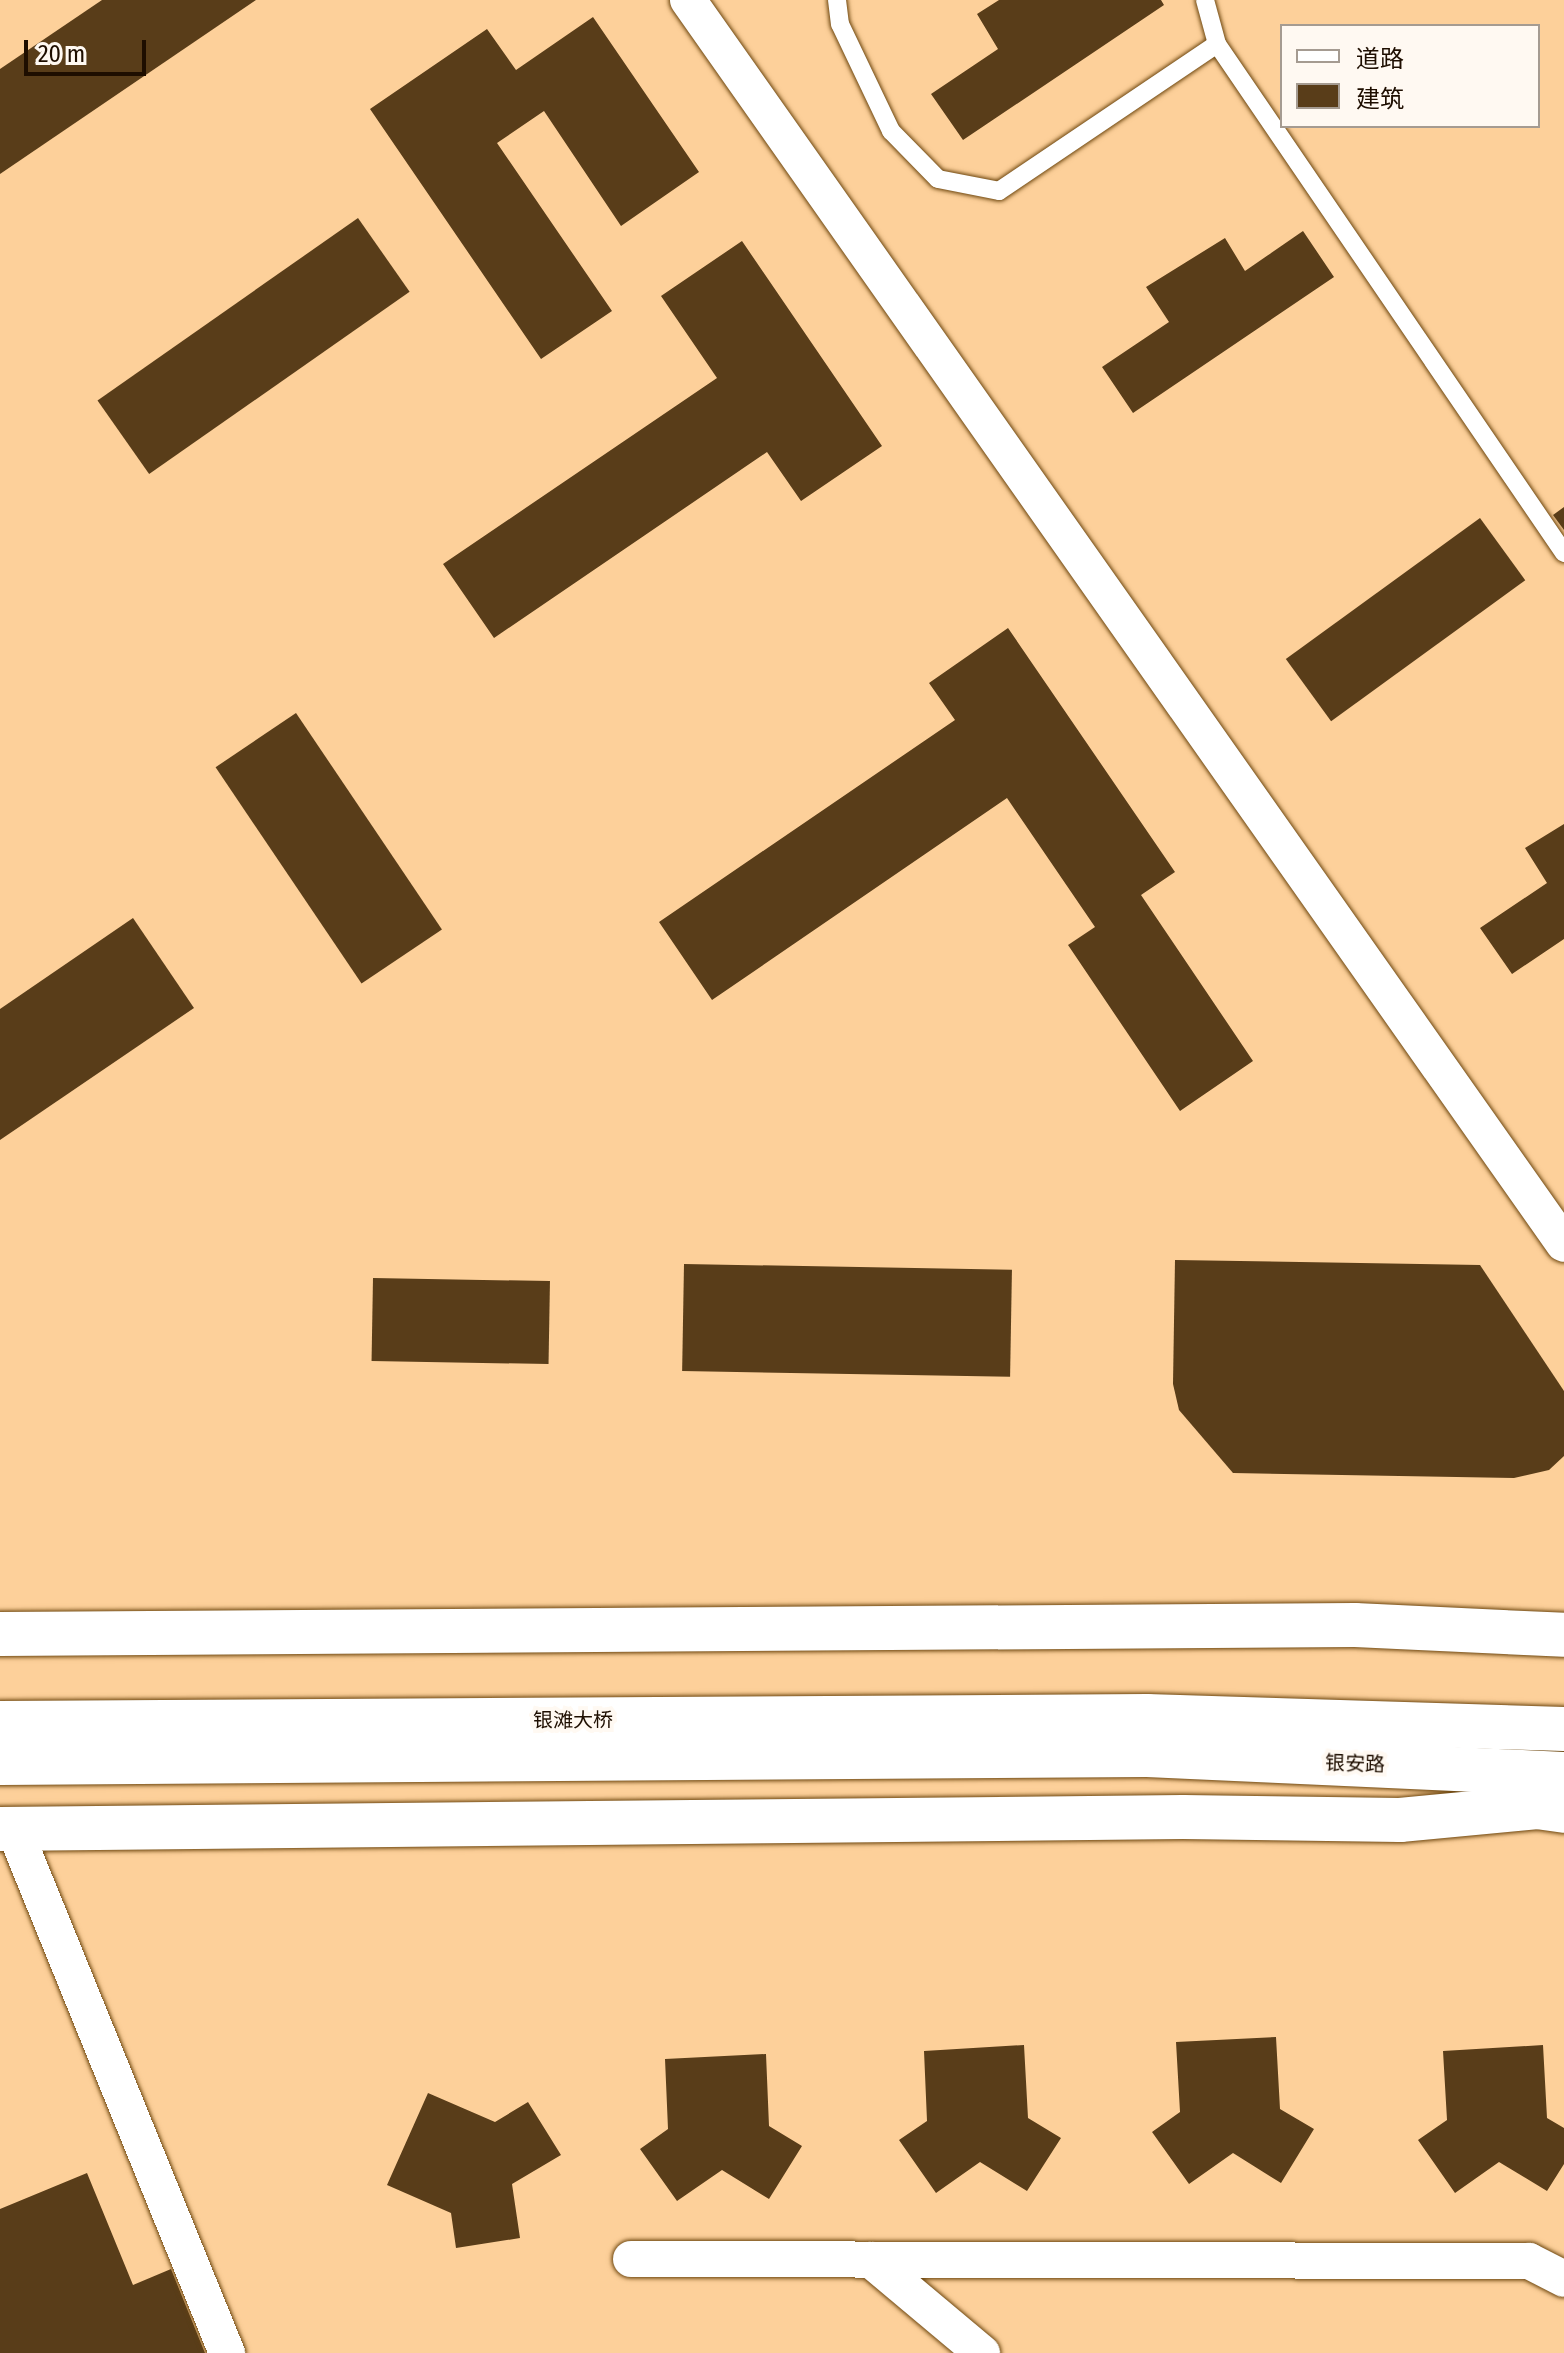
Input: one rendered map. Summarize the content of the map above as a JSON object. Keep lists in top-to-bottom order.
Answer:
{
  "streets": {
    "main road": ["银滩大桥", "银安路"]
  },
  "crossings": [
    ["银滩大桥", "银安路"]
  ],
  "legend": ["道路", "建筑"],
  "scale_bar": "20 m"
}
